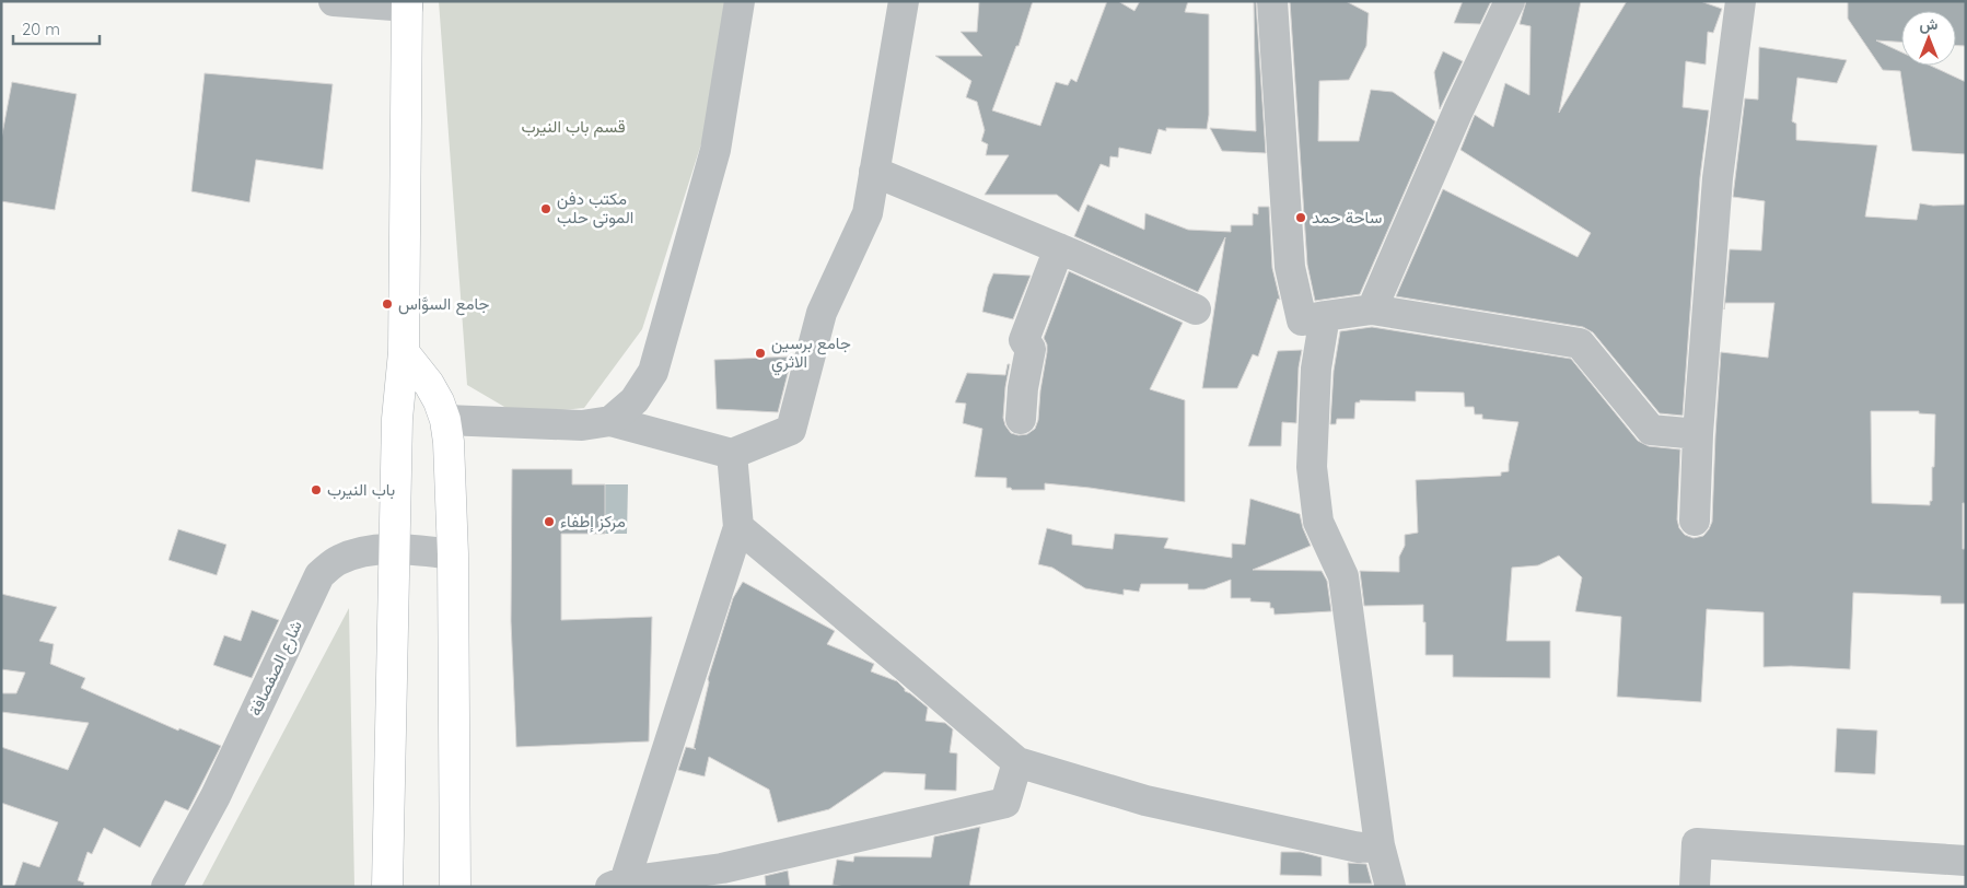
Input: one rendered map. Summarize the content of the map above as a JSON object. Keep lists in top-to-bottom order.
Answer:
{
  "streets": {
    "street": ["شارع الصفصافة"]
  },
  "parks": ["قسم باب النيرب"],
  "places": [
    "مكتب دفن الموتى حلب",
    "ساحة حمد",
    "جامع السوَّاس",
    "جامع برسين الاثري",
    "باب النيرب",
    "مركز إطفاء"
  ],
  "scale_bar": "20 m",
  "north": "top"
}
